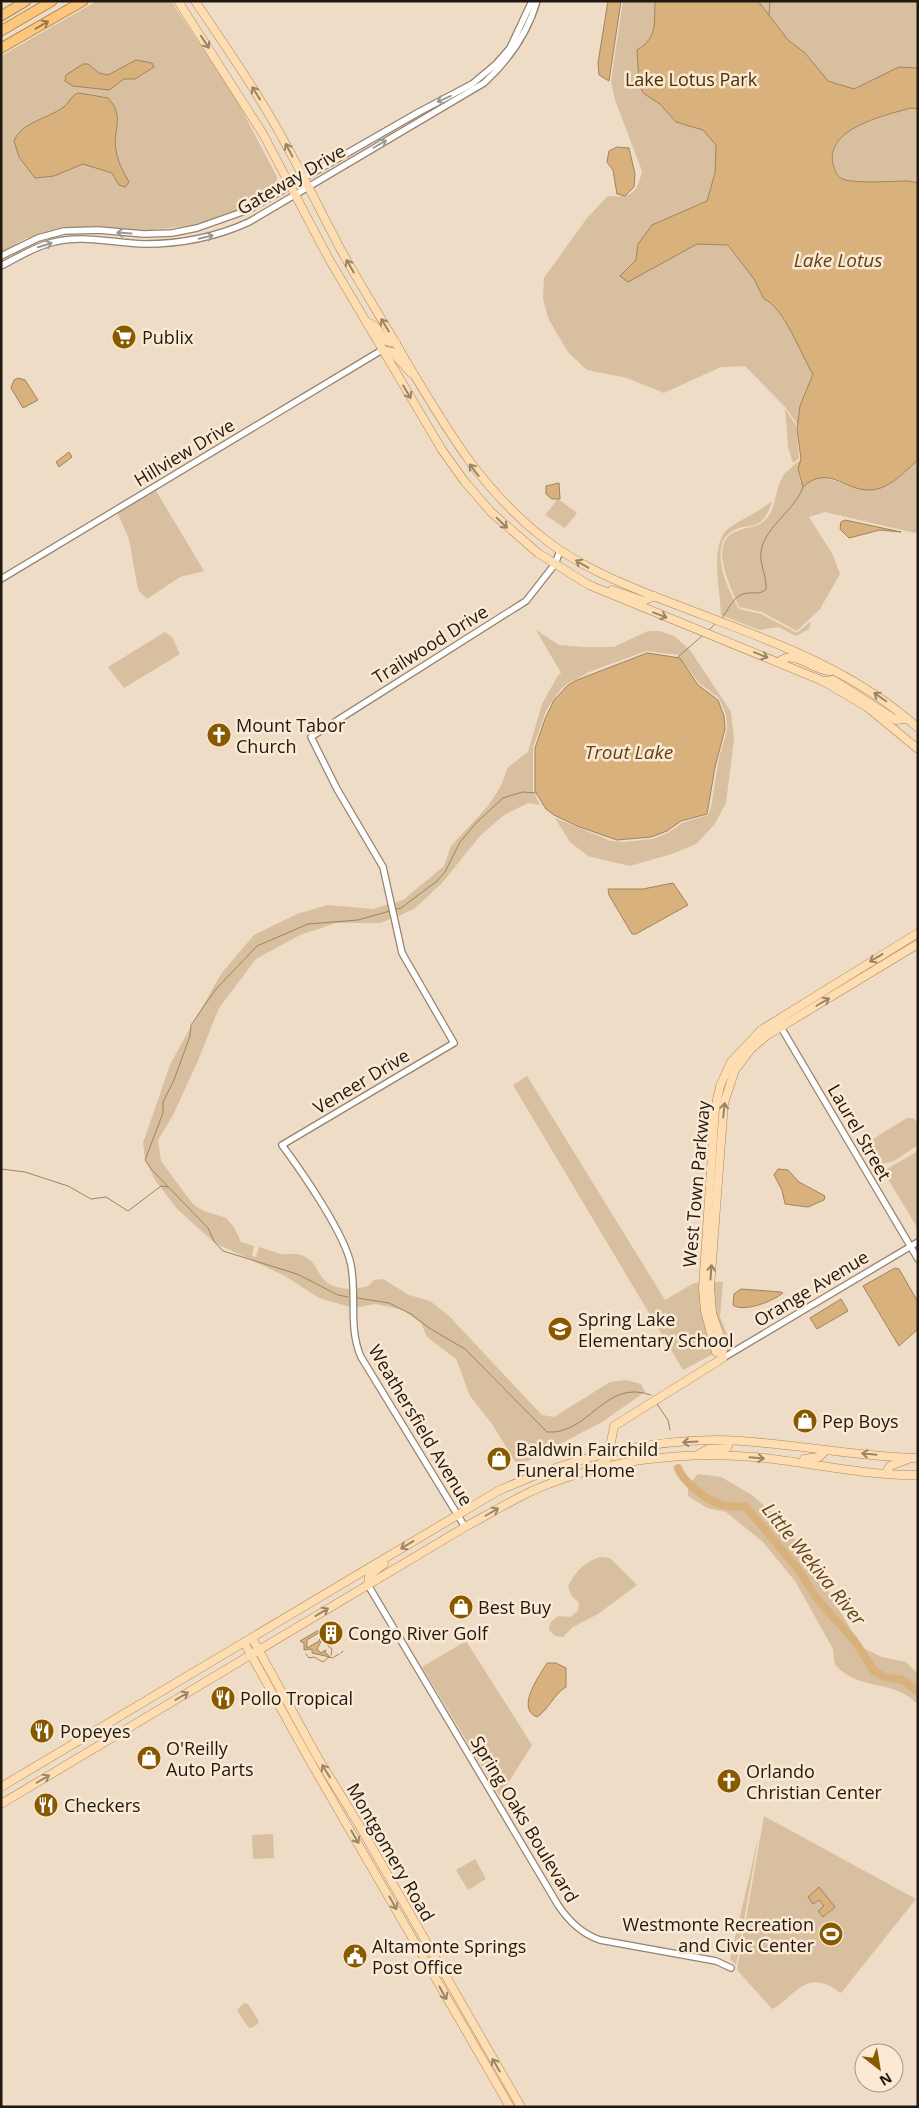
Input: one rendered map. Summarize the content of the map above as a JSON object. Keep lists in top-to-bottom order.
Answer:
{
  "streets": {
    "main road": ["West Town Parkway", "Orange Avenue", "Montgomery Road"],
    "street": [
      "Gateway Drive",
      "Hillview Drive",
      "Trailwood Drive",
      "Veneer Drive",
      "Laurel Street",
      "Weathersfield Avenue",
      "Spring Oaks Boulevard"
    ]
  },
  "crossings": [
    ["Trailwood Drive", "Veneer Drive"],
    ["Veneer Drive", "Weathersfield Avenue"],
    ["Laurel Street", "West Town Parkway"],
    ["Laurel Street", "Orange Avenue"],
    ["West Town Parkway", "Orange Avenue"]
  ],
  "water": ["Lake Lotus", "Trout Lake", "Little Wekiva River"],
  "parks": ["Lake Lotus Park"],
  "places": {
    "supermarket": ["Publix"],
    "church": ["Mount Tabor Church", "Orlando Christian Center"],
    "school or university": ["Spring Lake Elementary School"],
    "shop": [
      "Pep Boys",
      "Baldwin Fairchild Funeral Home",
      "Best Buy",
      "O'Reilly Auto Parts"
    ],
    "building": ["Congo River Golf"],
    "restaurant": ["Pollo Tropical", "Popeyes", "Checkers"],
    "sports": ["Westmonte Recreation and Civic Center"],
    "public building": ["Altamonte Springs Post Office"]
  },
  "north": "bottom right"
}
